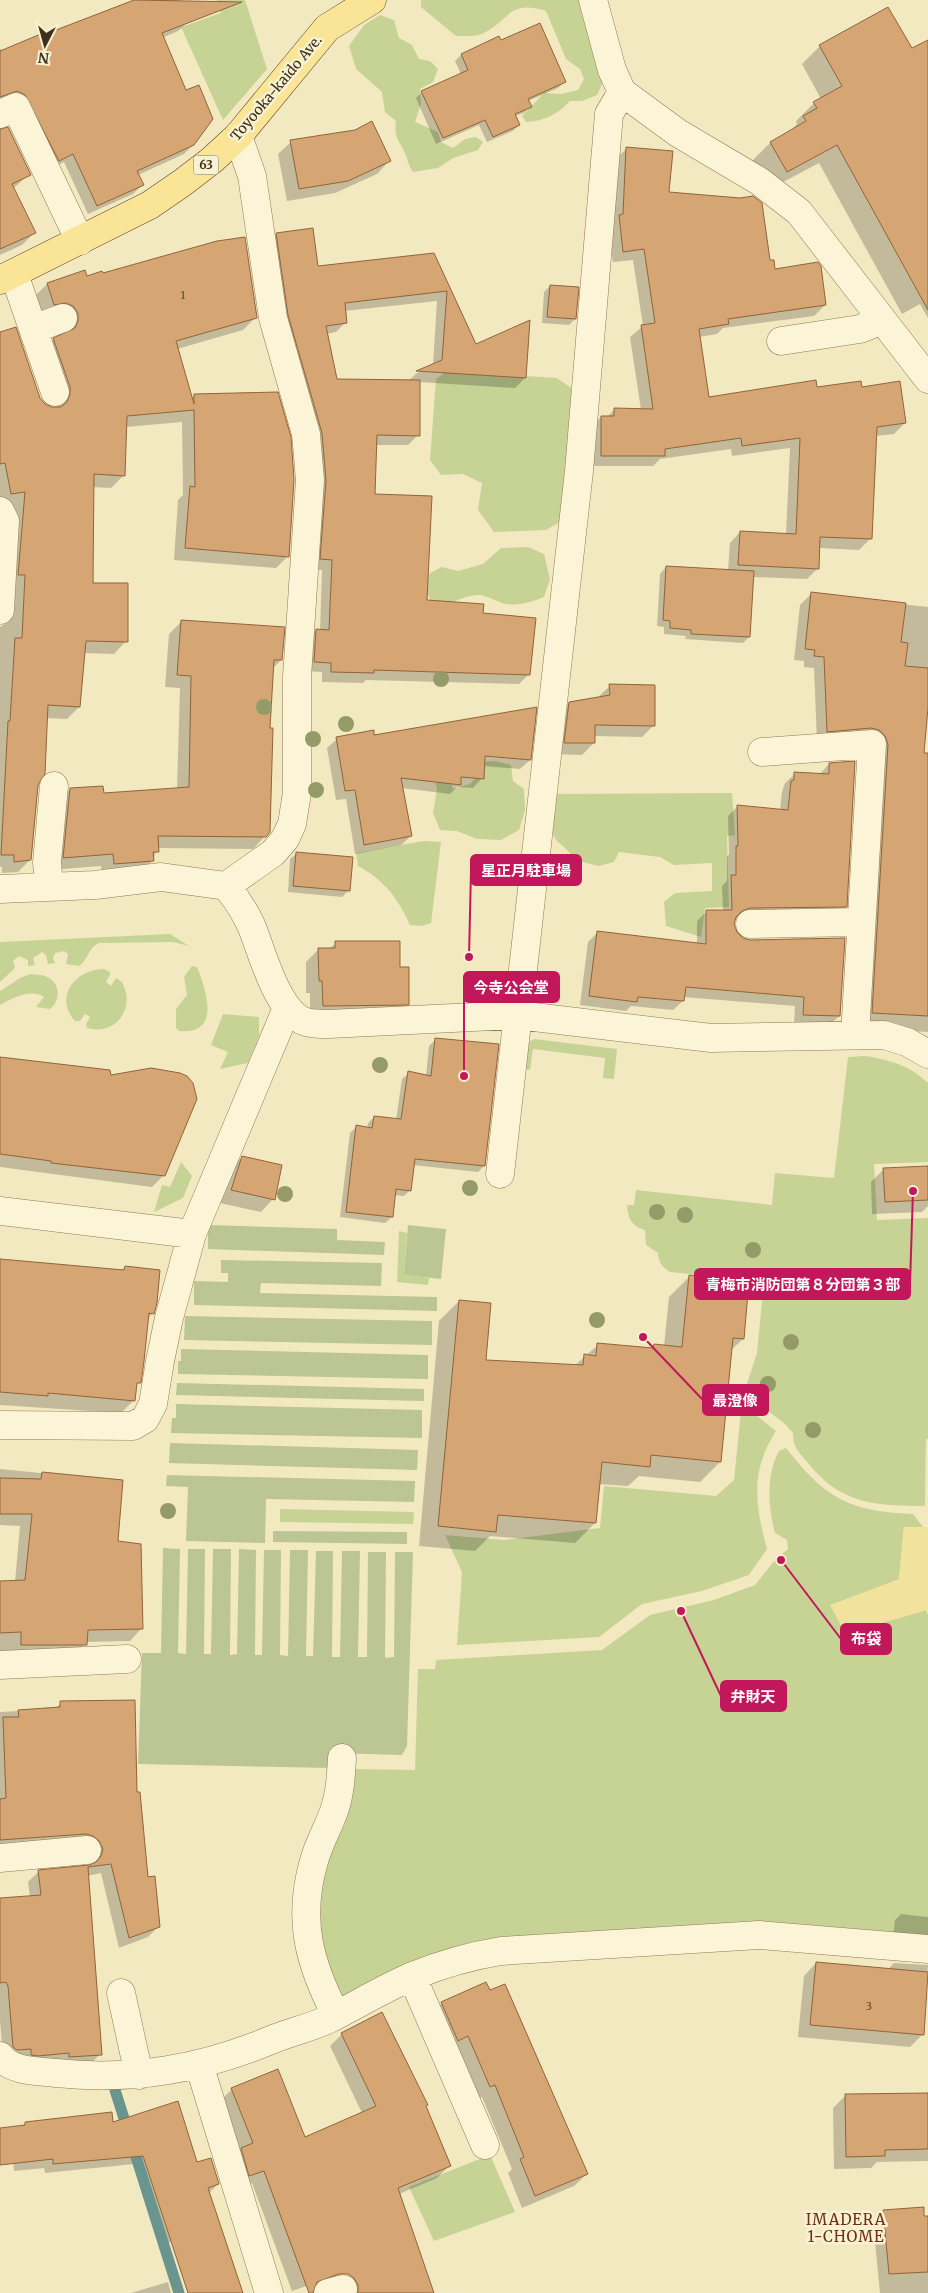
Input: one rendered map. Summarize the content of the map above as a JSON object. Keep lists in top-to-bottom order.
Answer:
{
  "streets": {
    "main road": ["Toyooka-kaido Ave.", "63"]
  },
  "districts": ["IMADERA 1-CHOME"],
  "places": [
    "星正月駐車場",
    "今寺公会堂",
    "青梅市消防団第８分団第３部",
    "最澄像",
    "布袋",
    "弁財天"
  ],
  "house_numbers": ["1", "3"],
  "north": "bottom"
}
